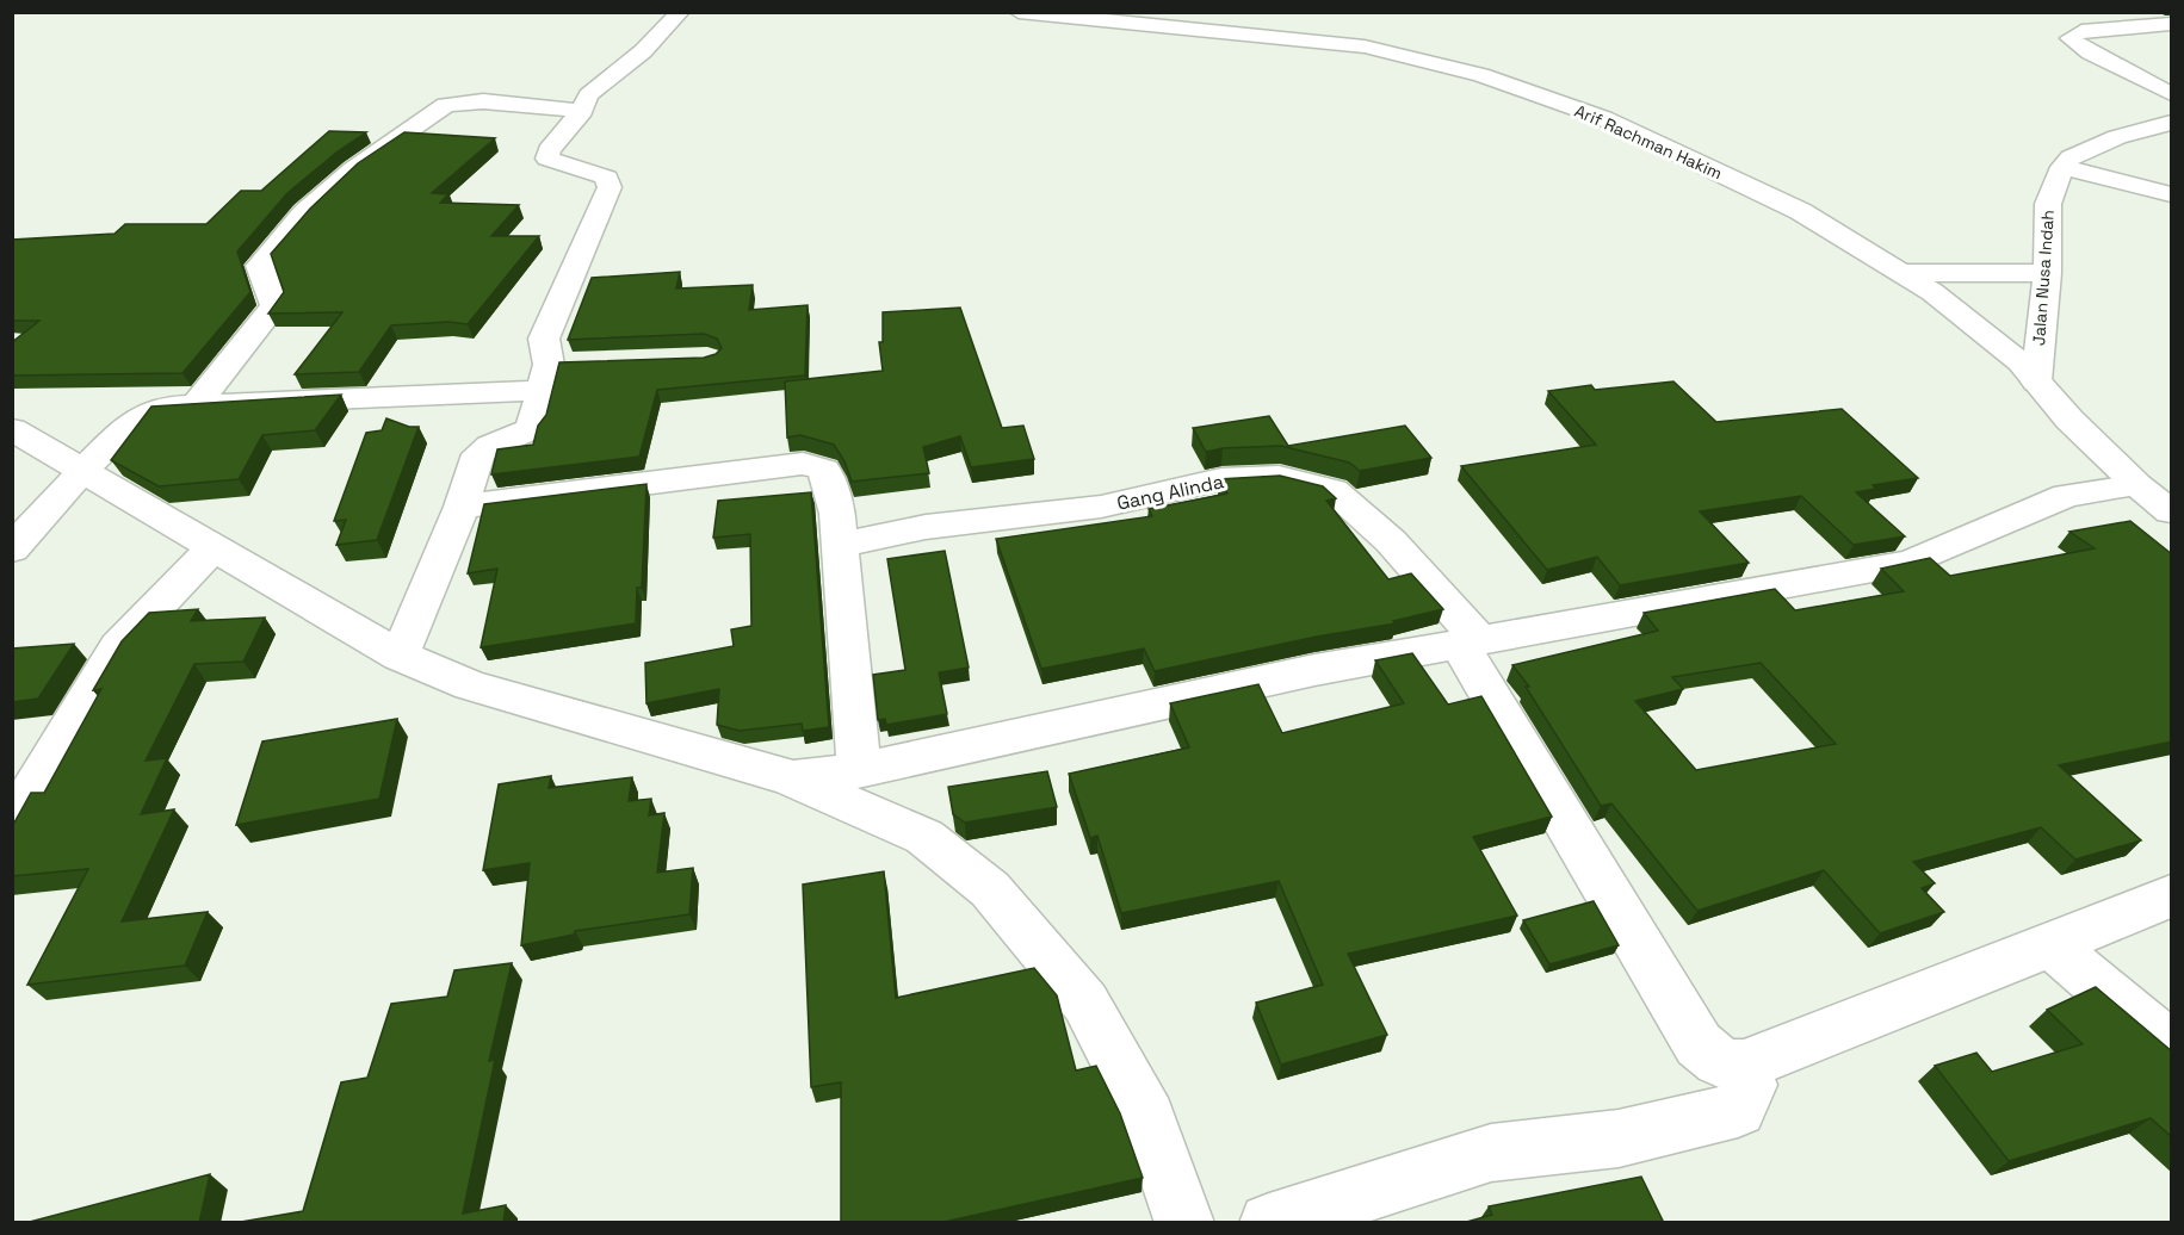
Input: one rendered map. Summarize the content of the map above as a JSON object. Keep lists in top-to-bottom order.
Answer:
{
  "streets": {
    "street": ["Arif Rachman Hakim", "Jalan Nusa Indah", "Gang Alinda"]
  },
  "crossings": [
    ["Arif Rachman Hakim", "Jalan Nusa Indah"]
  ]
}
